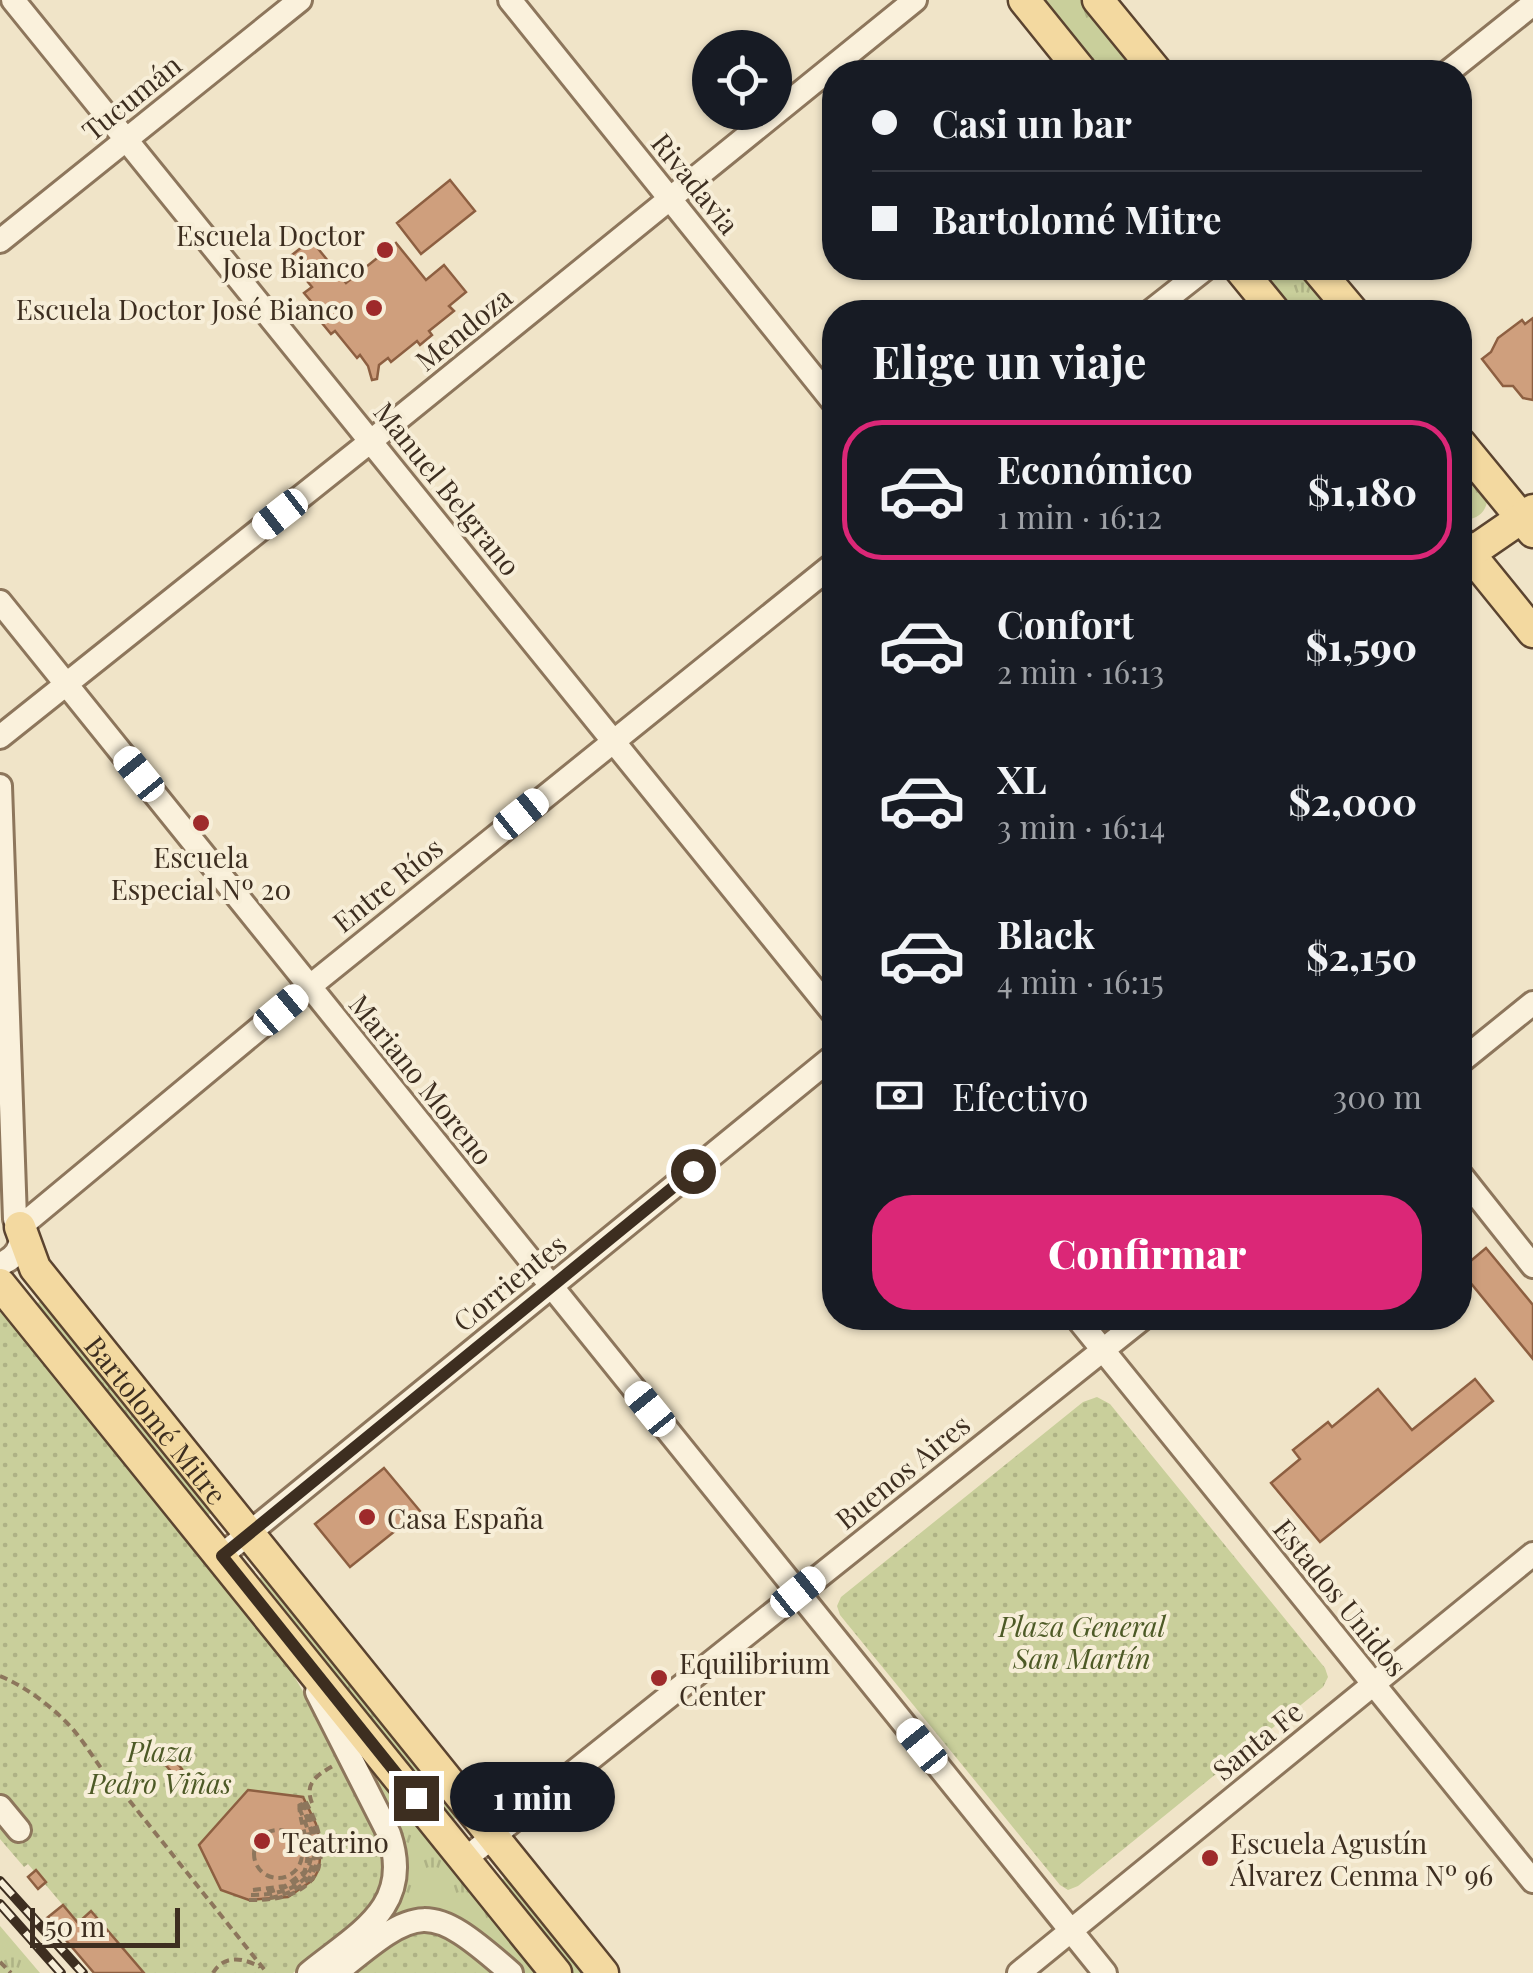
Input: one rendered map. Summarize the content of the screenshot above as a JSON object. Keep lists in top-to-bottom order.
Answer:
{
  "streets": {
    "main road": ["Bartolomé Mitre"],
    "street": [
      "Tucumán",
      "Rivadavia",
      "Mendoza",
      "Manuel Belgrano",
      "Entre Ríos",
      "Mariano Moreno",
      "Corrientes",
      "Buenos Aires",
      "Estados Unidos",
      "Santa Fe"
    ]
  },
  "crossings": [
    ["Tucumán", "Manuel Belgrano"],
    ["Rivadavia", "Mendoza"],
    ["Mendoza", "Manuel Belgrano"],
    ["Mendoza", "Mariano Moreno"],
    ["Manuel Belgrano", "Entre Ríos"],
    ["Entre Ríos", "Mariano Moreno"],
    ["Entre Ríos", "Bartolomé Mitre"],
    ["Mariano Moreno", "Corrientes"],
    ["Mariano Moreno", "Buenos Aires"],
    ["Mariano Moreno", "Santa Fe"],
    ["Corrientes", "Bartolomé Mitre"],
    ["Bartolomé Mitre", "Buenos Aires"],
    ["Buenos Aires", "Estados Unidos"],
    ["Estados Unidos", "Santa Fe"]
  ],
  "parks": ["Plaza General San Martín", "Plaza Pedro Viñas"],
  "places": [
    "Escuela Doctor Jose Bianco",
    "Escuela Doctor José Bianco",
    "Escuela Especial Nº 20",
    "Casa España",
    "Equilibrium Center",
    "Teatrino",
    "Escuela Agustín Álvarez Cenma Nº 96"
  ],
  "scale_bar": "50 m",
  "page": {
    "banner": ["Casi un bar", "Bartolomé Mitre"],
    "heading": "Elige un viaje",
    "list": [
      {
        "name": "Económico",
        "note": "1 min · 16:12",
        "value": "$1,180"
      },
      {
        "name": "Confort",
        "note": "2 min · 16:13",
        "value": "$1,590"
      },
      {
        "name": "XL",
        "note": "3 min · 16:14",
        "value": "$2,000"
      },
      {
        "name": "Black",
        "note": "4 min · 16:15",
        "value": "$2,150"
      }
    ],
    "pay": ["Efectivo", "300 m"],
    "buttons": "Confirmar",
    "bubble": "1 min",
    "scale": "50 m"
  }
}
